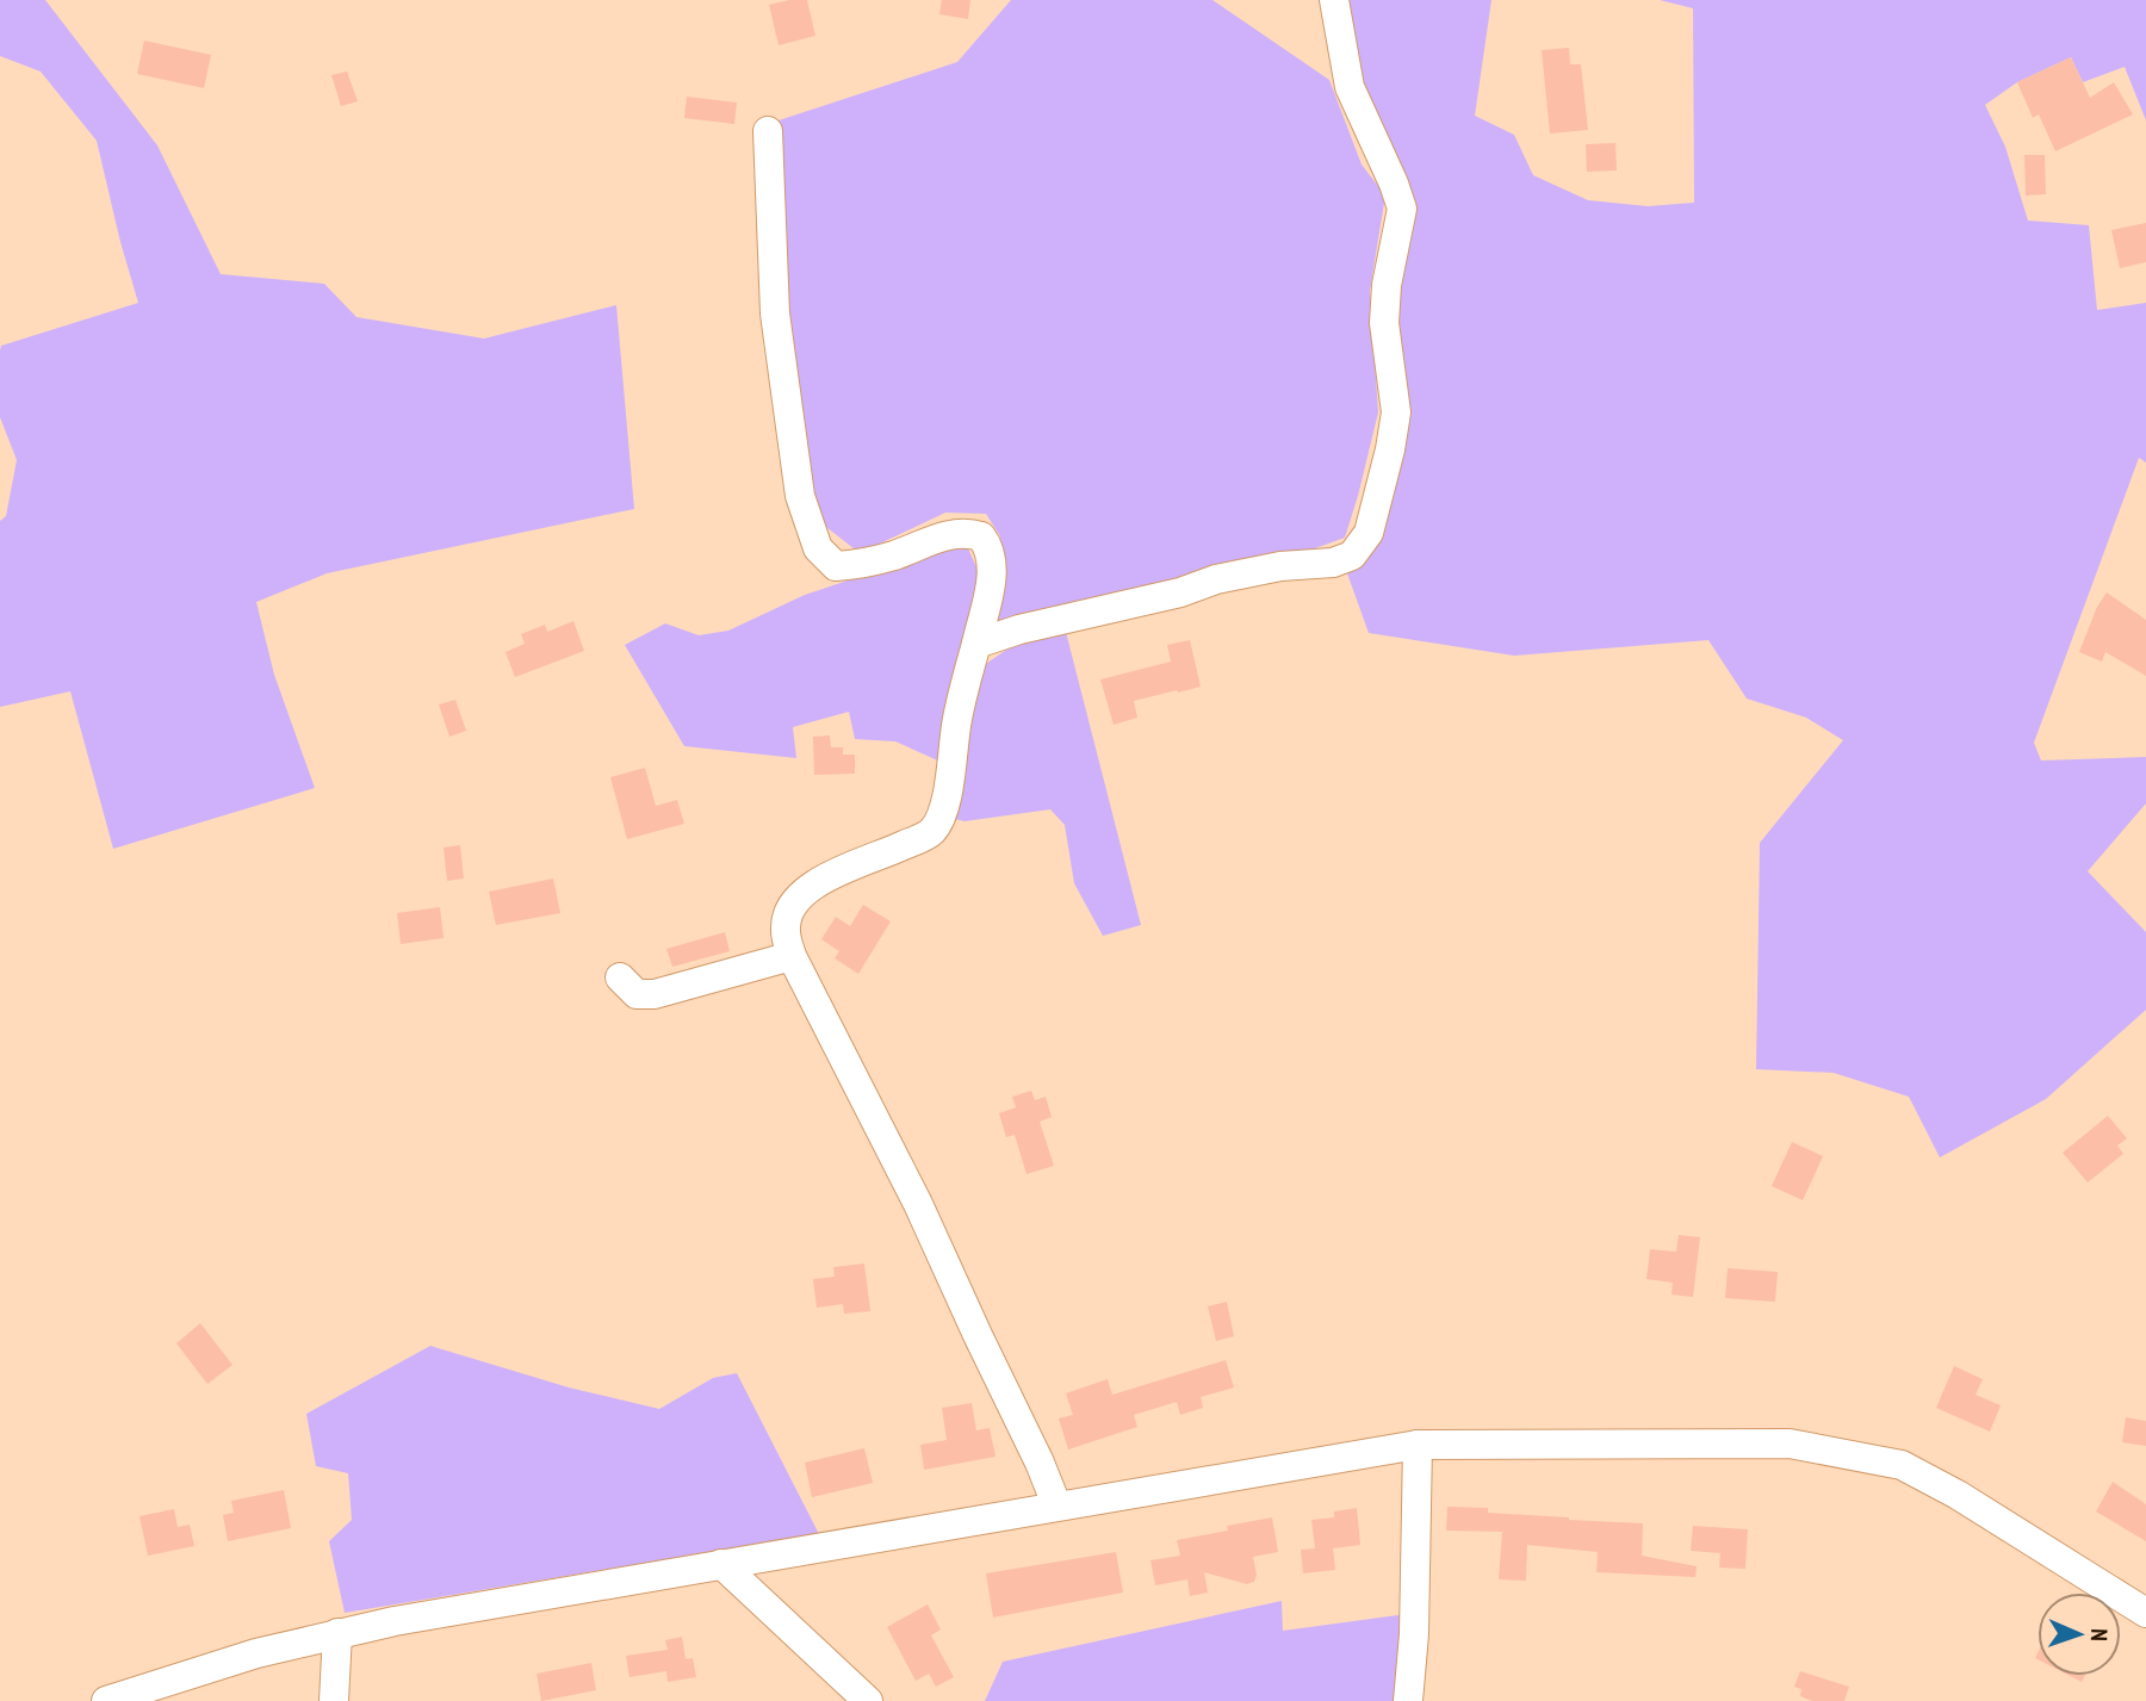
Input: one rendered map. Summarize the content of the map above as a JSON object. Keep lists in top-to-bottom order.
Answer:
{
  "north": "right"
}
